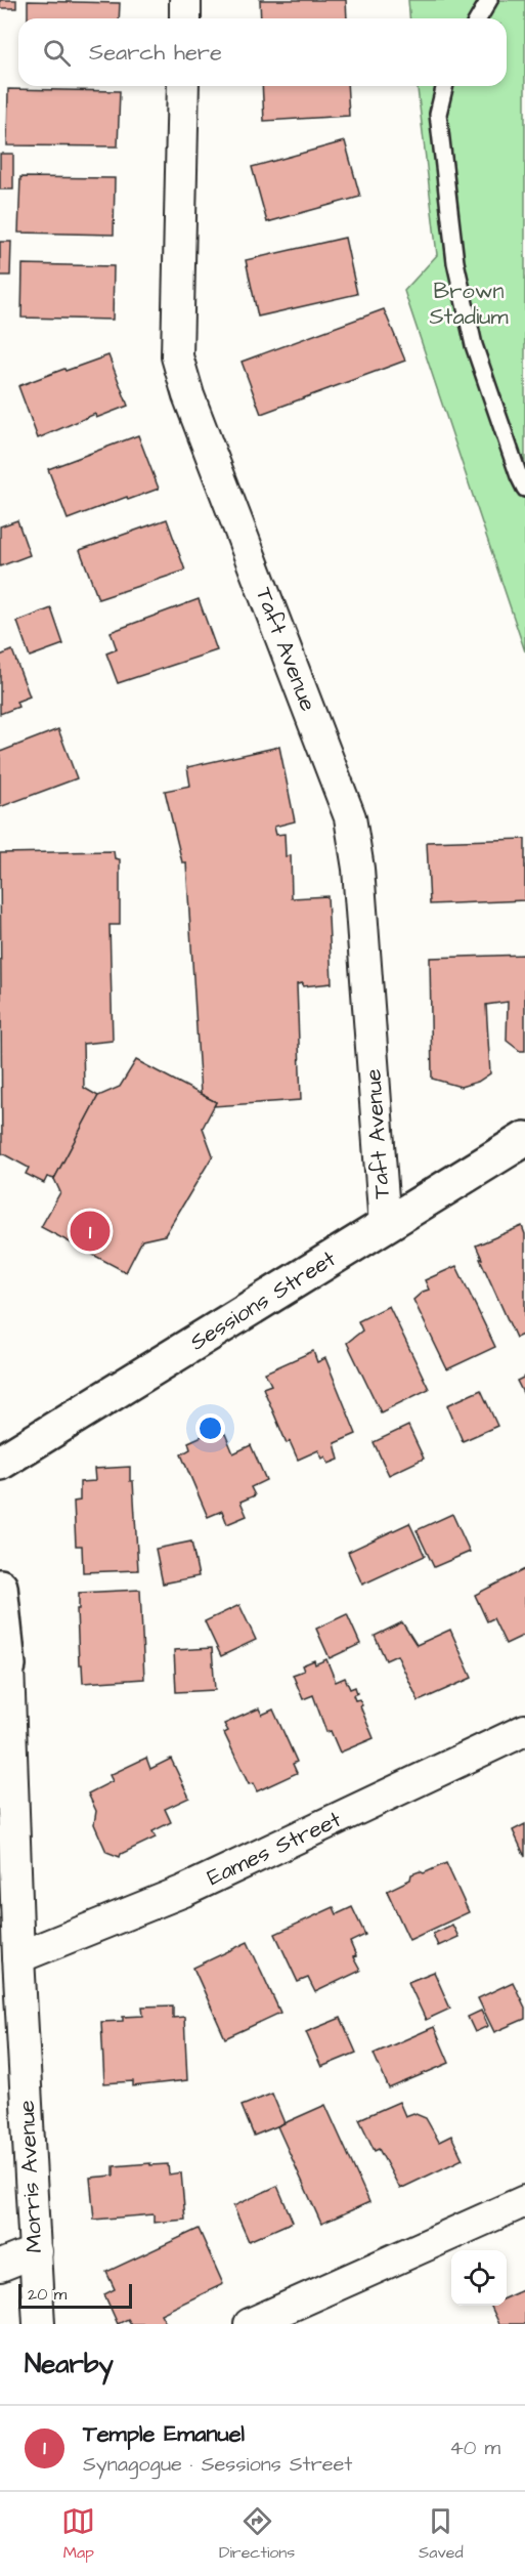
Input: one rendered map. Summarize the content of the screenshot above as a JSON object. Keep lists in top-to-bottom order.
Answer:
{
  "streets": {
    "street": [
      "Taft Avenue",
      "Sessions Street",
      "Eames Street",
      "Morris Avenue"
    ]
  },
  "crossings": [
    ["Taft Avenue", "Sessions Street"],
    ["Eames Street", "Morris Avenue"]
  ],
  "parks": ["Brown Stadium"],
  "scale_bar": "20 m",
  "page": {
    "search": "Search here",
    "pins": "1",
    "scale": "20 m",
    "heading": "Nearby",
    "list": [
      {
        "mark": "1",
        "name": "Temple Emanuel",
        "note": "Synagogue · Sessions Street",
        "value": "40 m"
      }
    ],
    "nav": ["Map", "Directions", "Saved"]
  }
}
